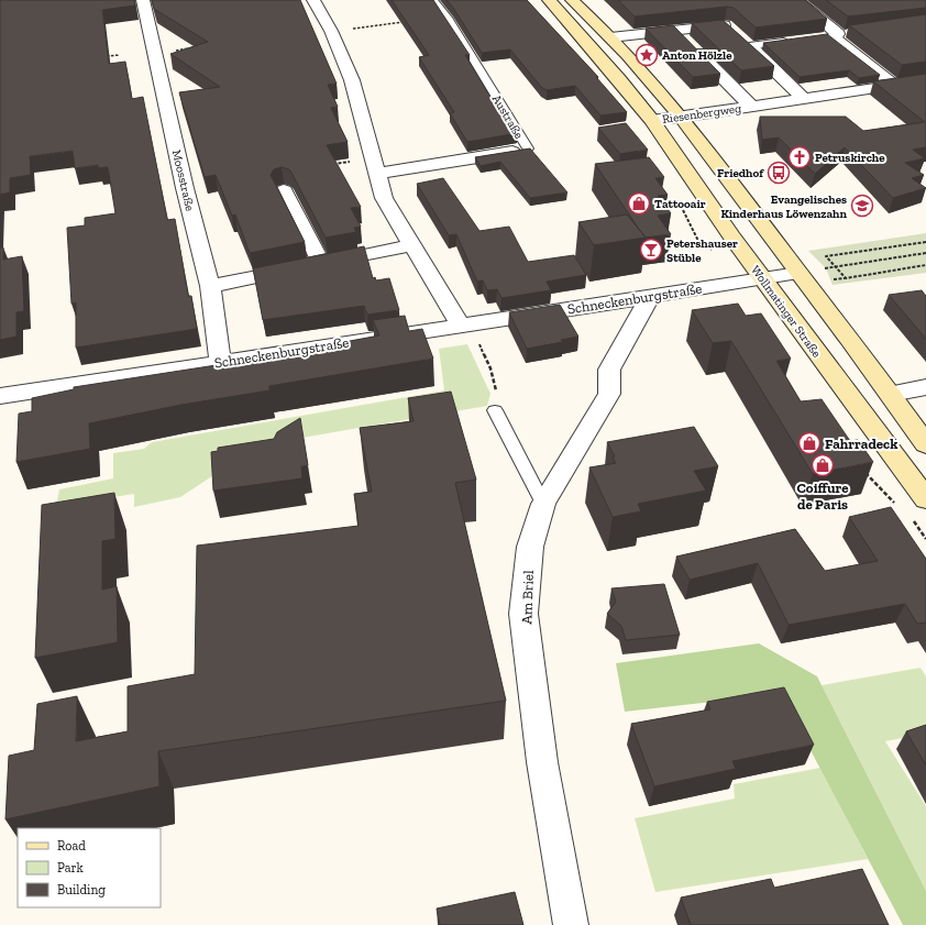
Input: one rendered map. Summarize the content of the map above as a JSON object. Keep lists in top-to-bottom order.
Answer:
{
  "streets": {
    "main road": ["Wollmatinger Straße"],
    "street": [
      "Riesenbergweg",
      "Austraße",
      "Moosstraße",
      "Schneckenburgstraße",
      "Am Briel"
    ]
  },
  "crossings": [
    ["Riesenbergweg", "Wollmatinger Straße"],
    ["Moosstraße", "Schneckenburgstraße"],
    ["Schneckenburgstraße", "Wollmatinger Straße"],
    ["Schneckenburgstraße", "Am Briel"]
  ],
  "places": {
    "place": ["Anton Hölzle"],
    "church": ["Petruskirche"],
    "bus stop": ["Friedhof"],
    "shop": ["Tattooair", "Fahrradeck", "Coiffure de Paris"],
    "school or university": ["Evangelisches Kinderhaus Löwenzahn"],
    "bar": ["Petershauser Stüble"]
  },
  "legend": ["Road", "Park", "Building"]
}
